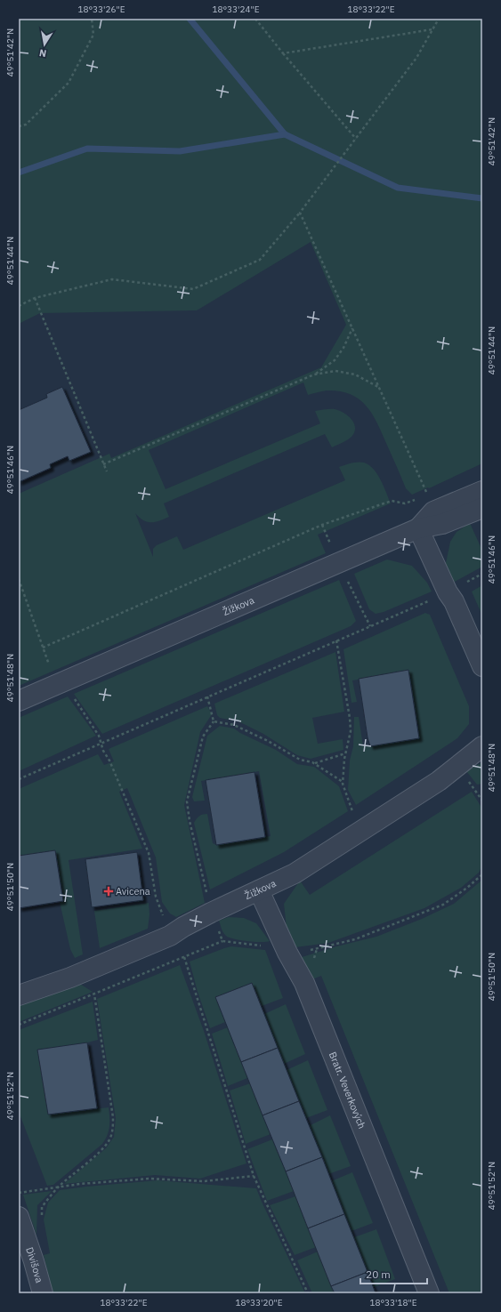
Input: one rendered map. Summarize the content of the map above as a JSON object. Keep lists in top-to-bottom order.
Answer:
{
  "streets": {
    "street": ["Žižkova", "Bratr. Veverkových", "Divišova"]
  },
  "crossings": [
    ["Žižkova", "Bratr. Veverkových"]
  ],
  "places": {
    "health": ["Avicena"]
  },
  "scale_bar": "20 m",
  "north": "bottom",
  "coordinates": [
    "18°33'26\"E",
    "18°33'24\"E",
    "18°33'22\"E",
    "49°51'42\"N",
    "49°51'44\"N",
    "49°51'46\"N",
    "49°51'48\"N",
    "49°51'50\"N",
    "49°51'52\"N",
    "18°33'20\"E",
    "18°33'18\"E"
  ]
}
